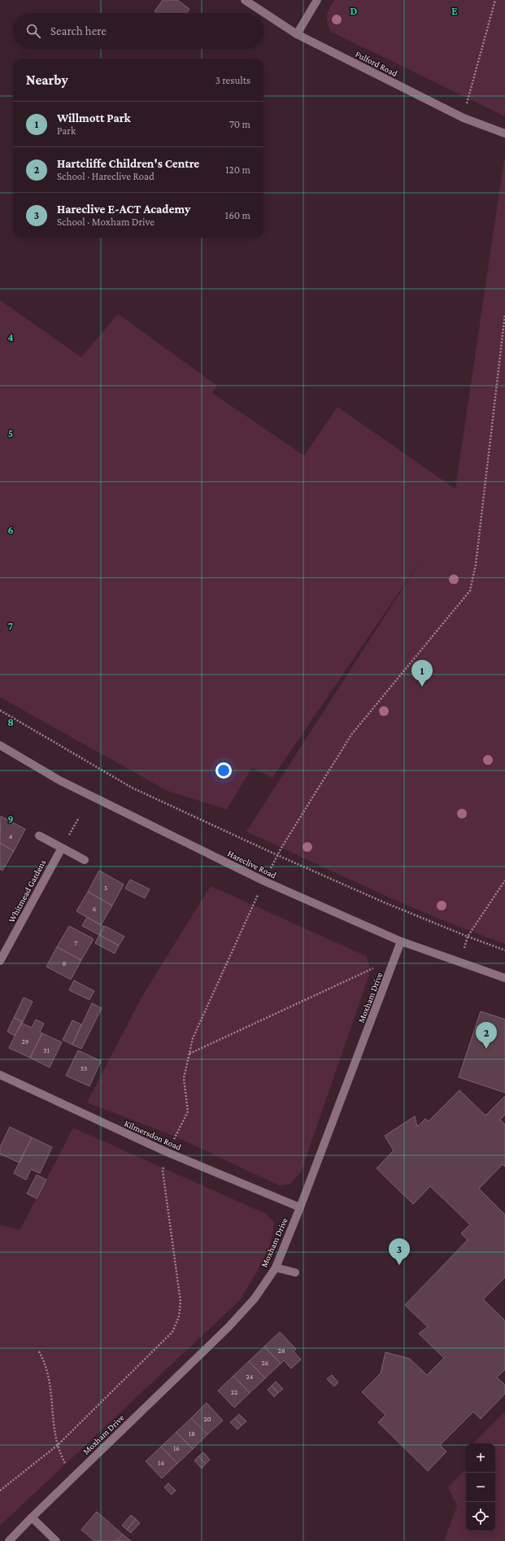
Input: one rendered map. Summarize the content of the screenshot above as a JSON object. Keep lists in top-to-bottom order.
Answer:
{
  "streets": {
    "street": [
      "Fulford Road",
      "Hareclive Road",
      "Whitmead Gardens",
      "Moxham Drive",
      "Kilmersdon Road"
    ]
  },
  "crossings": [
    ["Hareclive Road", "Moxham Drive"],
    ["Moxham Drive", "Kilmersdon Road"]
  ],
  "house_numbers": [
    "4",
    "5",
    "6",
    "7",
    "8",
    "29",
    "31",
    "33",
    "28",
    "26",
    "24",
    "22",
    "20",
    "18",
    "16",
    "14"
  ],
  "page": {
    "search": "Search here",
    "heading": ["Nearby", "3 results"],
    "list": [
      {
        "mark": "1",
        "name": "Willmott Park",
        "note": "Park",
        "value": "70 m"
      },
      {
        "mark": "2",
        "name": "Hartcliffe Children's Centre",
        "note": "School · Hareclive Road",
        "value": "120 m"
      },
      {
        "mark": "3",
        "name": "Hareclive E-ACT Academy",
        "note": "School · Moxham Drive",
        "value": "160 m"
      }
    ],
    "pins": ["1", "2", "3"],
    "map_buttons": ["+", "−"]
  },
  "grid": {
    "columns": ["D", "E"],
    "rows": [
      "4",
      "5",
      "6",
      "7",
      "8",
      "9"
    ]
  }
}
